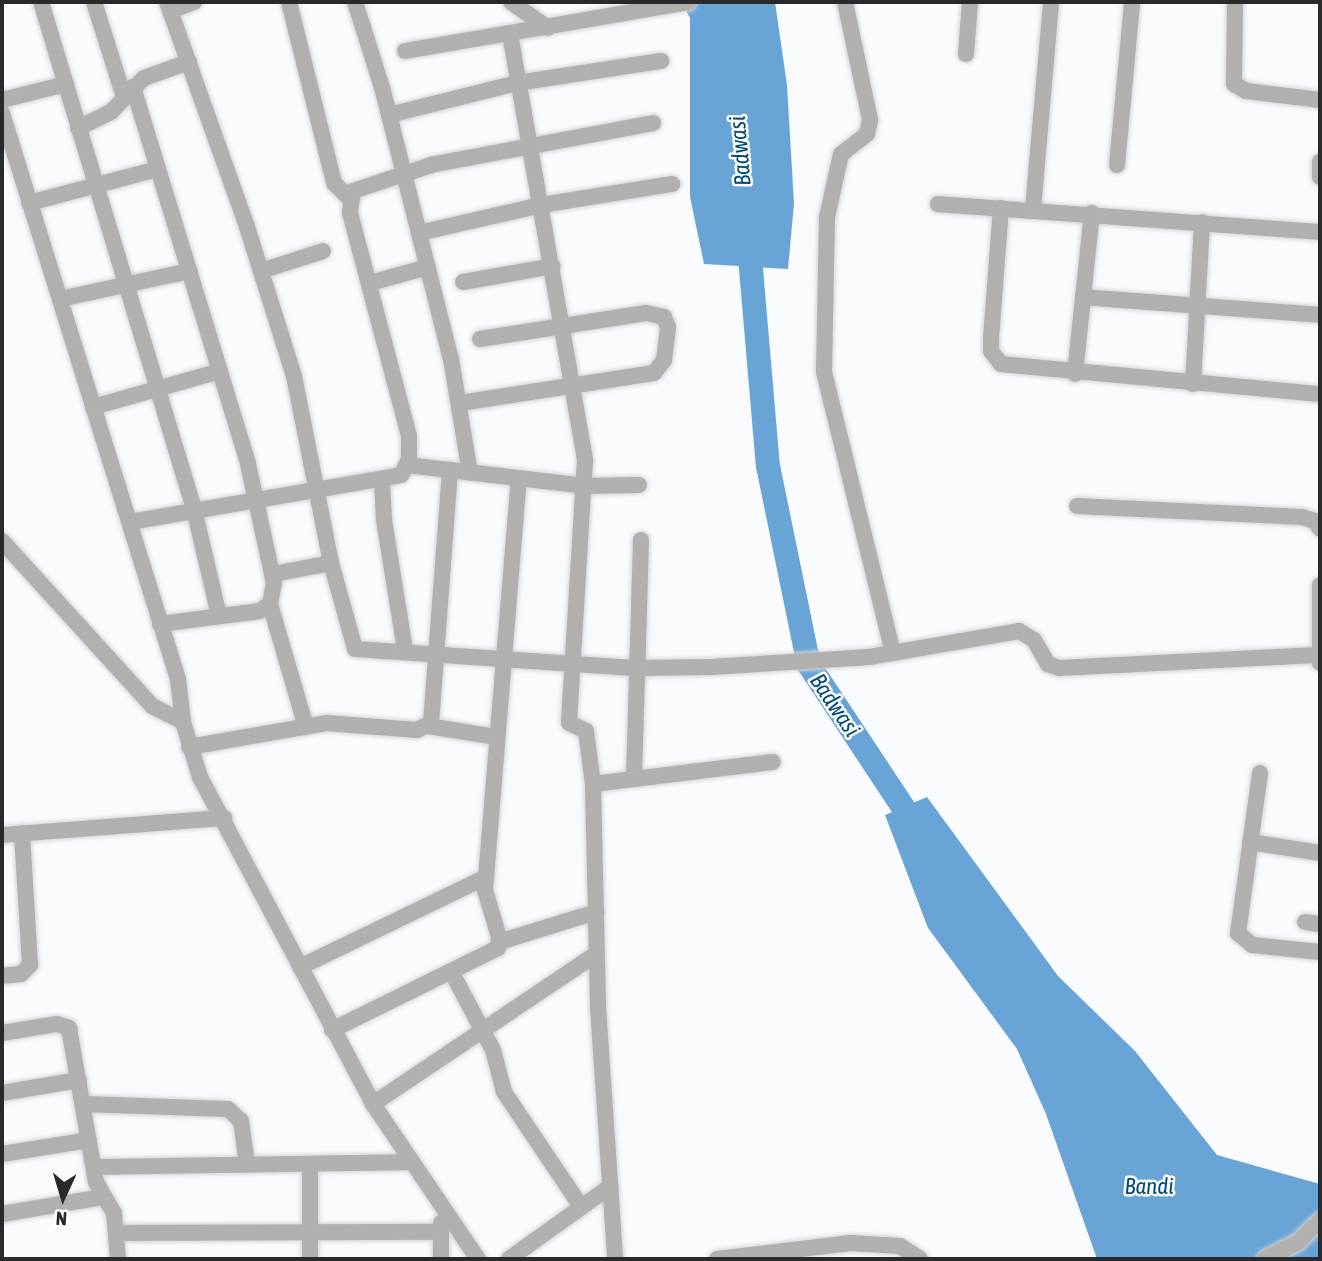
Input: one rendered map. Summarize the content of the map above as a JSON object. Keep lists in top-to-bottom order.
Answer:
{
  "water": ["Badwasi", "Bandi"],
  "north": "bottom"
}
